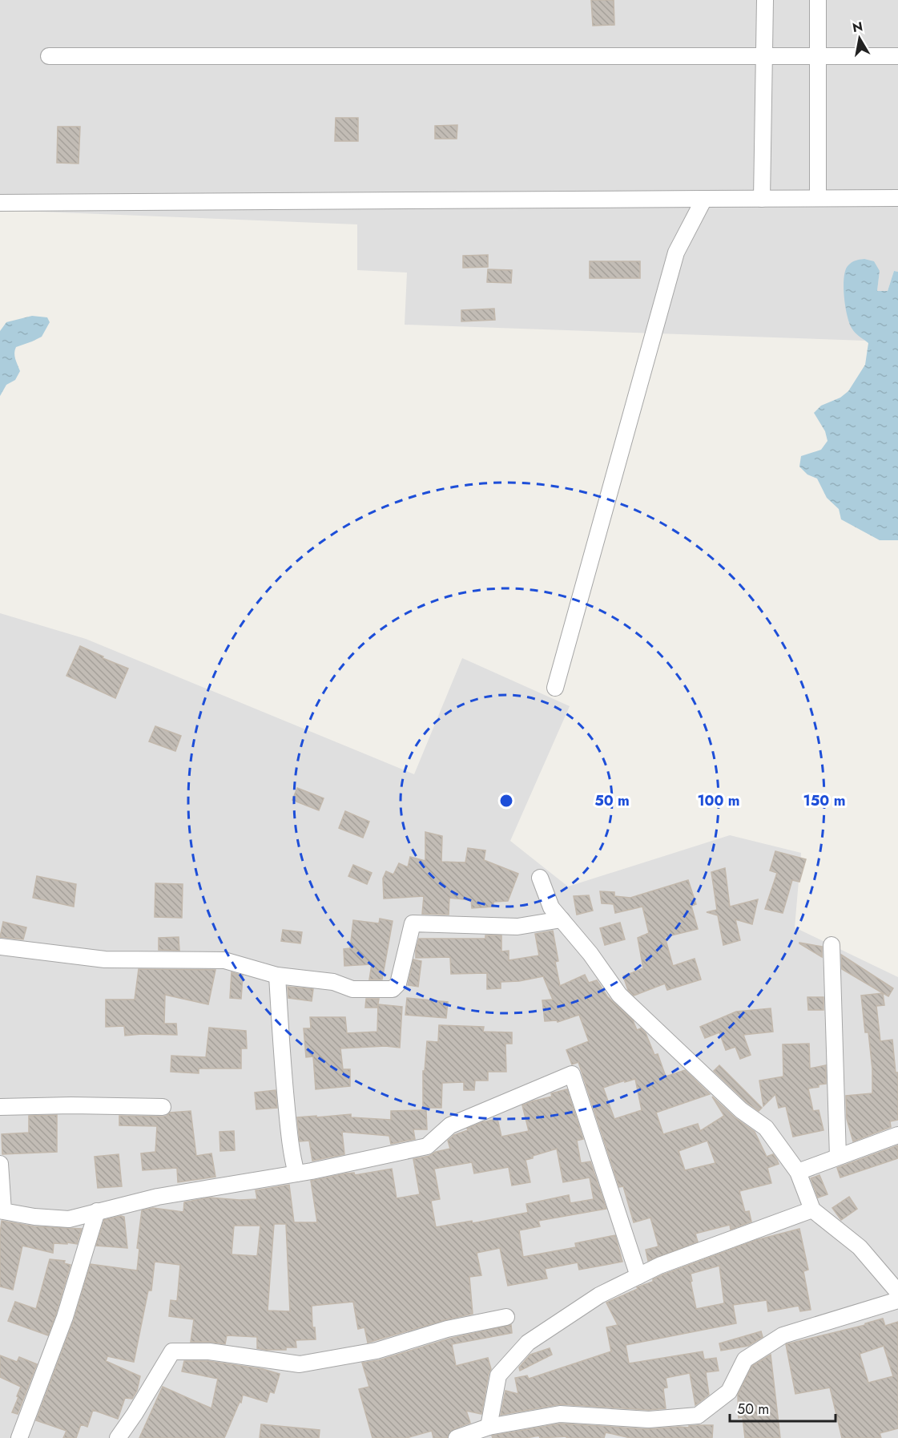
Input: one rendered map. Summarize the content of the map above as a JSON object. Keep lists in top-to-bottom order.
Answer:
{
  "scale_bar": "50 m",
  "north": "top",
  "rings": ["50 m", "100 m", "150 m"]
}
